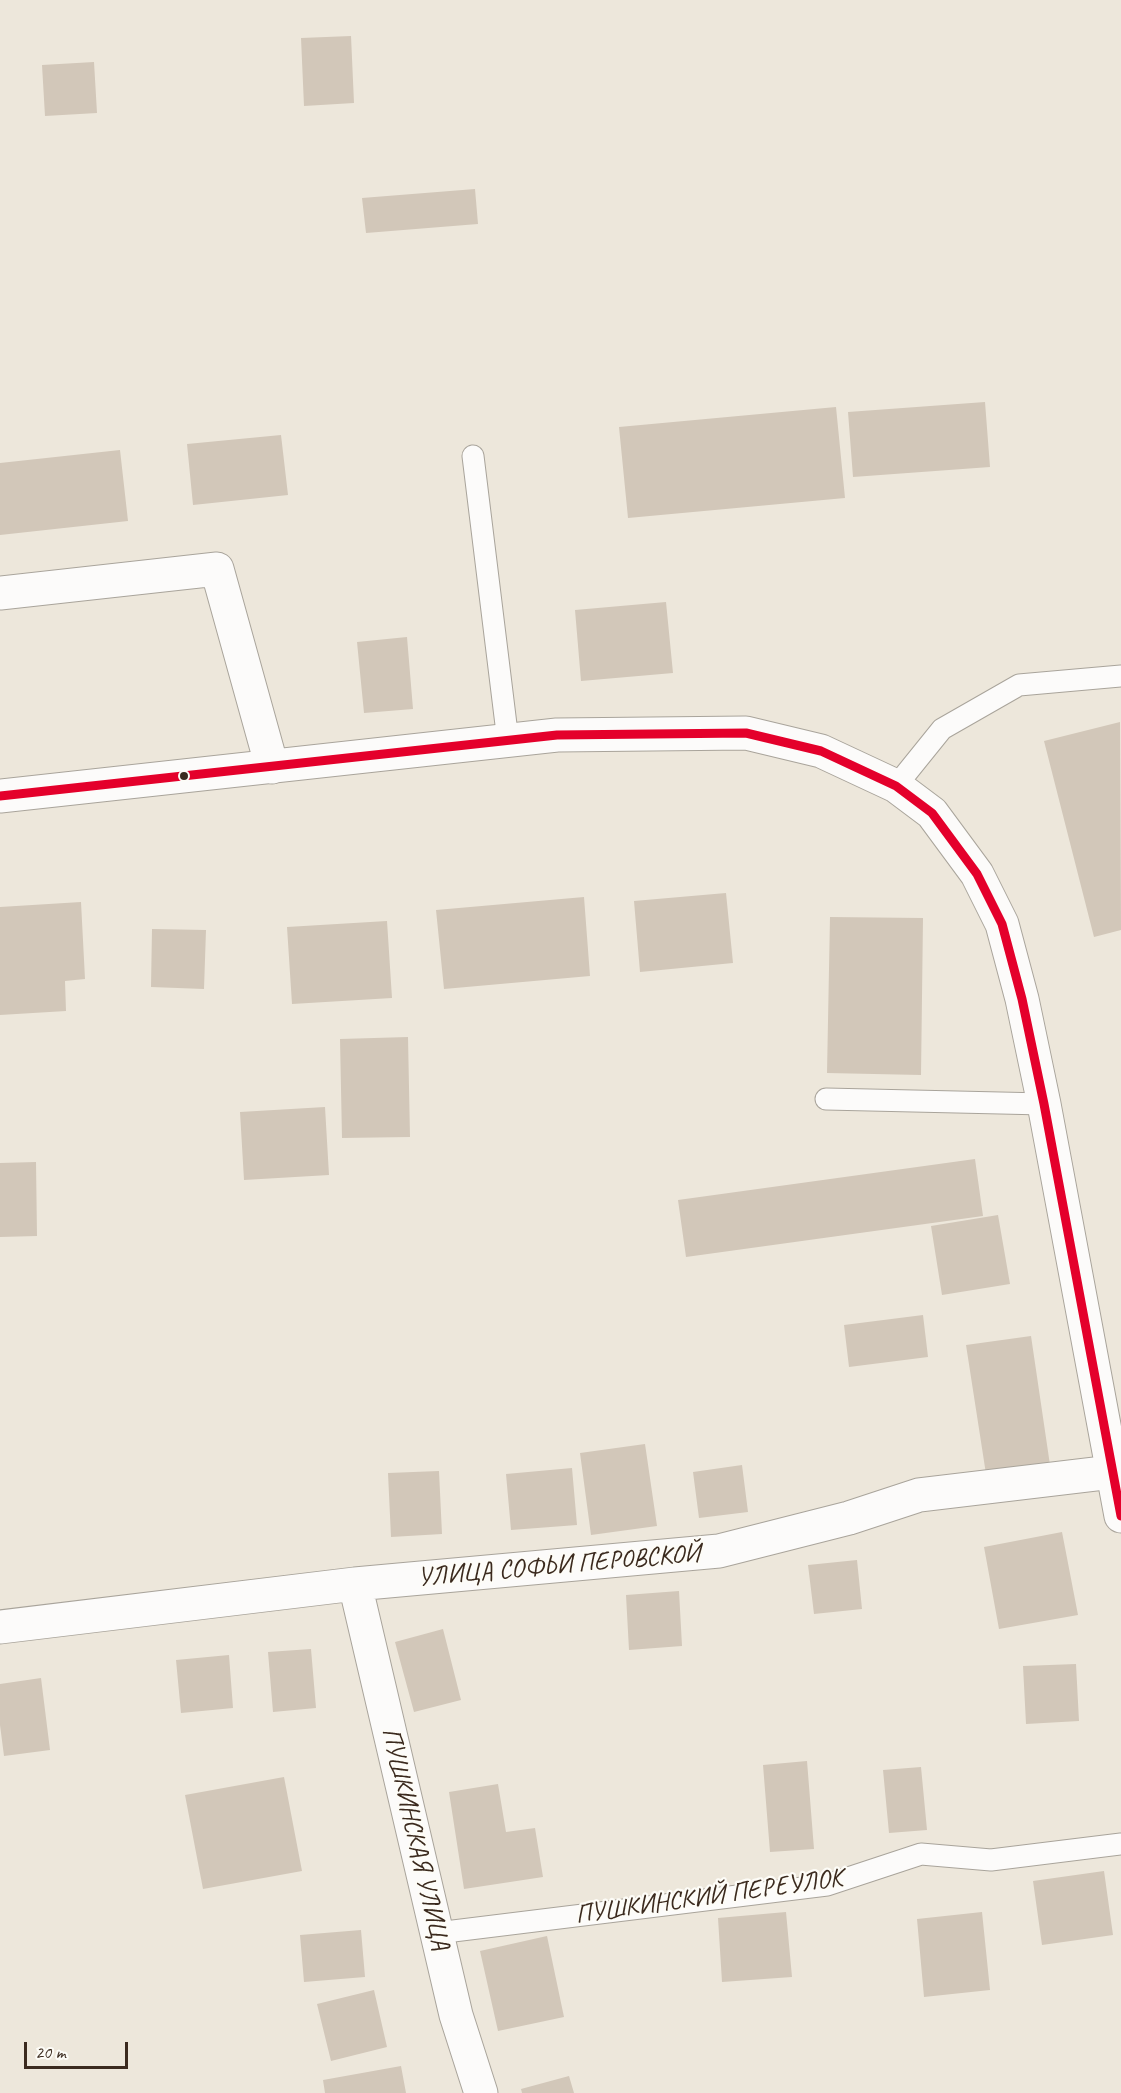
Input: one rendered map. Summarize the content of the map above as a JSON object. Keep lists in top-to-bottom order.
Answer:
{
  "streets": {
    "street": ["УЛИЦА СОФЬИ ПЕРОВСКОЙ", "ПУШКИНСКАЯ УЛИЦА"],
    "lane": ["ПУШКИНСКИЙ ПЕРЕУЛОК"]
  },
  "crossings": [
    ["УЛИЦА СОФЬИ ПЕРОВСКОЙ", "ПУШКИНСКАЯ УЛИЦА"],
    ["ПУШКИНСКАЯ УЛИЦА", "ПУШКИНСКИЙ ПЕРЕУЛОК"]
  ],
  "scale_bar": "20 m"
}
